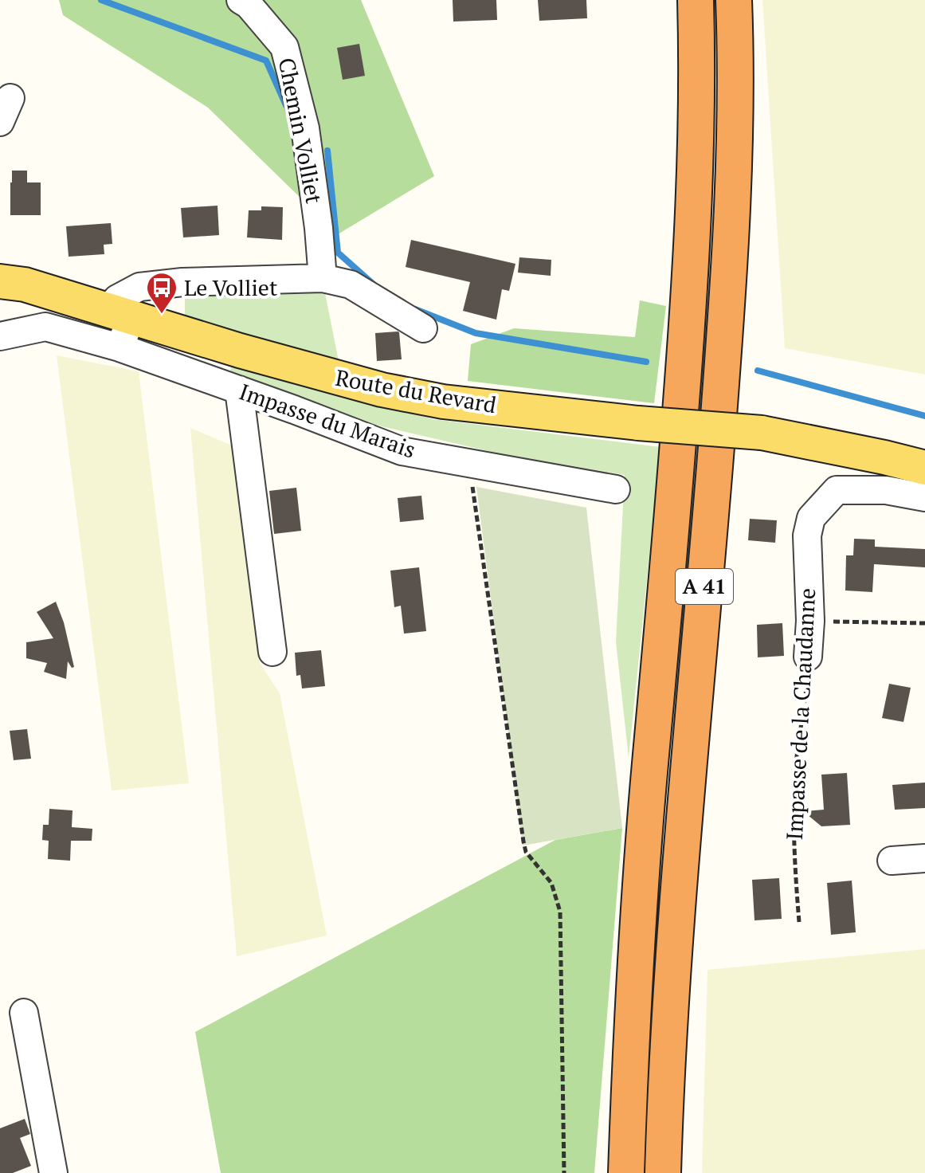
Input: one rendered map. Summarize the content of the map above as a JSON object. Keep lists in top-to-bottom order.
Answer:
{
  "streets": {
    "highway": ["A 41"],
    "main road": ["Route du Revard"],
    "street": ["Chemin Volliet", "Impasse du Marais", "Impasse de la Chaudanne"]
  },
  "places": {
    "bus stop": ["Le Volliet"]
  }
}
